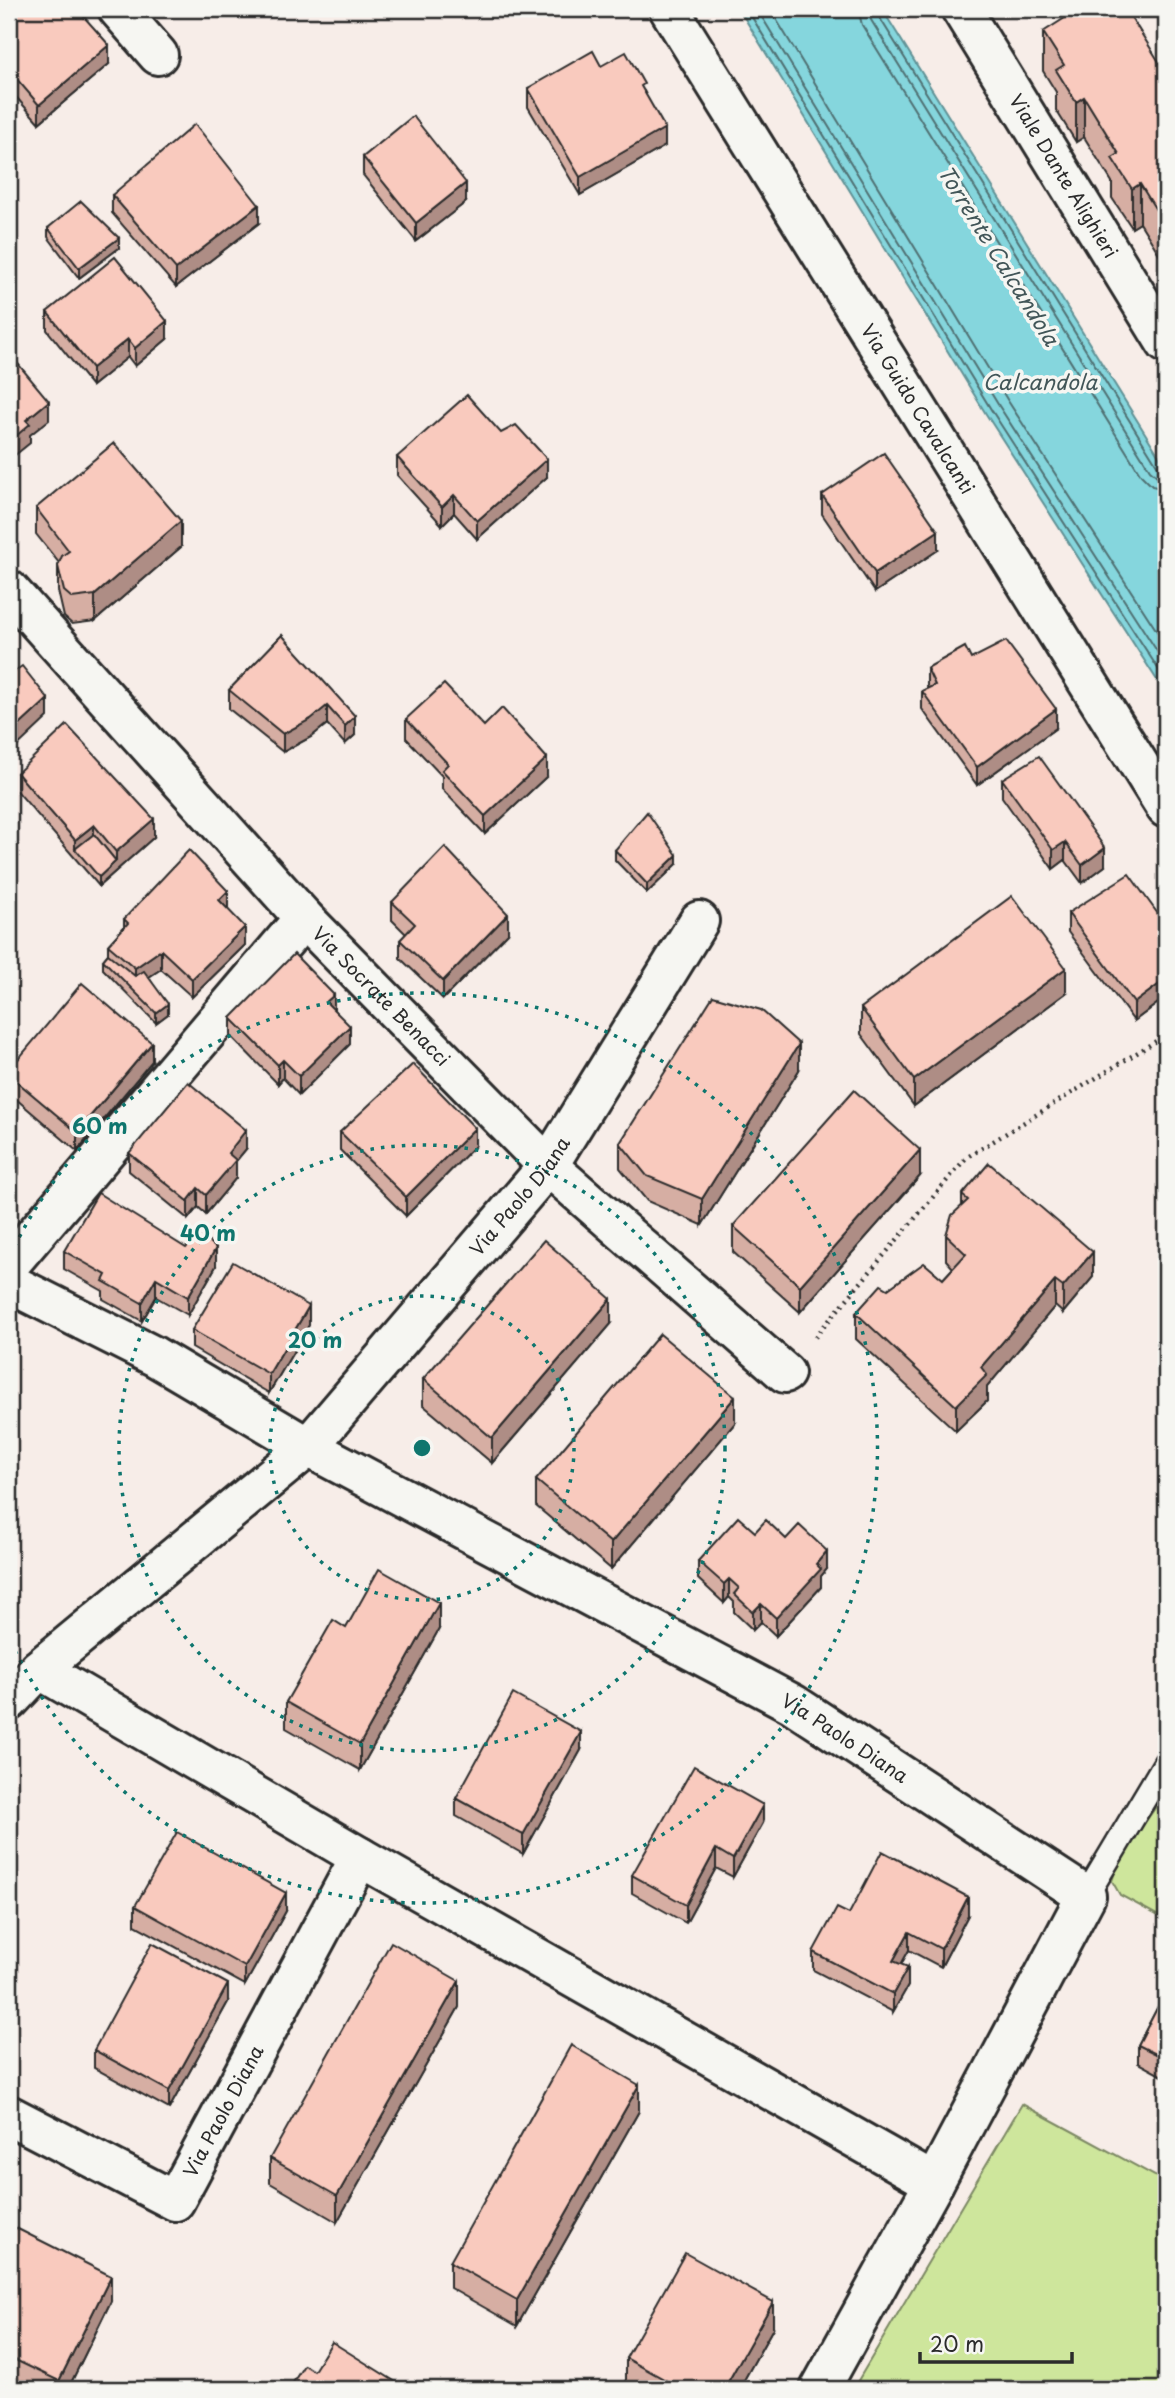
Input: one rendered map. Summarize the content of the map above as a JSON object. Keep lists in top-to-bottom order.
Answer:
{
  "streets": {
    "street": [
      "Viale Dante Alighieri",
      "Via Guido Cavalcanti",
      "Via Socrate Benacci",
      "Via Paolo Diana"
    ]
  },
  "crossings": [
    ["Via Socrate Benacci", "Via Paolo Diana"]
  ],
  "water": ["Torrente Calcandola", "Calcandola"],
  "scale_bar": "20 m",
  "rings": ["60 m", "40 m", "20 m"]
}
